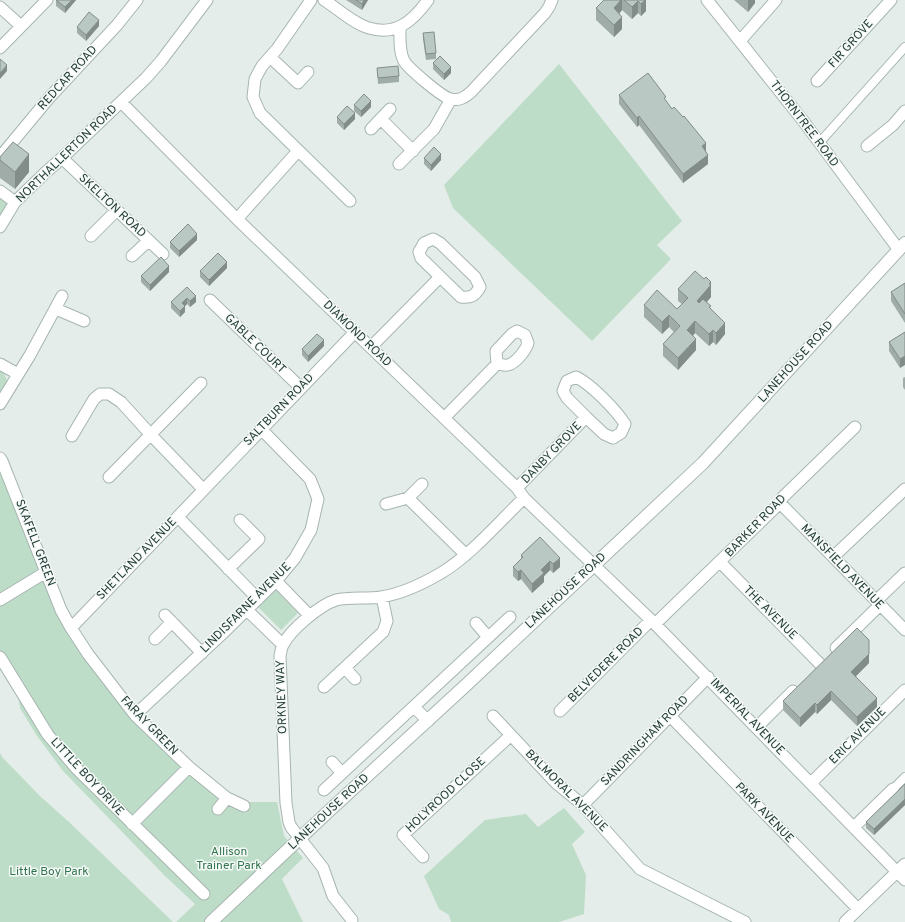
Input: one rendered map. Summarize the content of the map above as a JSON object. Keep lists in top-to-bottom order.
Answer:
{
  "streets": {
    "street": [
      "FIR GROVE",
      "REDCAR ROAD",
      "THORNTREE ROAD",
      "NORTHALLERTON ROAD",
      "SKELTON ROAD",
      "DIAMOND ROAD",
      "GABLE COURT",
      "LANEHOUSE ROAD",
      "SALTBURN ROAD",
      "DANBY GROVE",
      "BARKER ROAD",
      "SKAFELL GREEN",
      "SHETLAND AVENUE",
      "MANSFIELD AVENUE",
      "LINDISFARNE AVENUE",
      "THE AVENUE",
      "BELVEDERE ROAD",
      "ORKNEY WAY",
      "IMPERIAL AVENUE",
      "FARAY GREEN",
      "ERIC AVENUE",
      "SANDRINGHAM ROAD",
      "LITTLE BOY DRIVE",
      "BALMORAL AVENUE",
      "HOLYROOD CLOSE",
      "PARK AVENUE"
    ]
  },
  "crossings": [
    ["THORNTREE ROAD", "LANEHOUSE ROAD"],
    ["NORTHALLERTON ROAD", "SKELTON ROAD"],
    ["NORTHALLERTON ROAD", "DIAMOND ROAD"],
    ["DIAMOND ROAD", "LANEHOUSE ROAD"],
    ["DIAMOND ROAD", "SALTBURN ROAD"],
    ["DIAMOND ROAD", "DANBY GROVE"],
    ["DIAMOND ROAD", "IMPERIAL AVENUE"],
    ["GABLE COURT", "SALTBURN ROAD"],
    ["LANEHOUSE ROAD", "ORKNEY WAY"],
    ["LANEHOUSE ROAD", "IMPERIAL AVENUE"],
    ["SALTBURN ROAD", "SHETLAND AVENUE"],
    ["SALTBURN ROAD", "LINDISFARNE AVENUE"],
    ["DANBY GROVE", "ORKNEY WAY"],
    ["BARKER ROAD", "MANSFIELD AVENUE"],
    ["BARKER ROAD", "THE AVENUE"],
    ["BARKER ROAD", "BELVEDERE ROAD"],
    ["BARKER ROAD", "IMPERIAL AVENUE"],
    ["SKAFELL GREEN", "SHETLAND AVENUE"],
    ["SKAFELL GREEN", "FARAY GREEN"],
    ["SHETLAND AVENUE", "FARAY GREEN"],
    ["MANSFIELD AVENUE", "THE AVENUE"],
    ["LINDISFARNE AVENUE", "FARAY GREEN"],
    ["BELVEDERE ROAD", "IMPERIAL AVENUE"],
    ["IMPERIAL AVENUE", "ERIC AVENUE"],
    ["IMPERIAL AVENUE", "SANDRINGHAM ROAD"],
    ["SANDRINGHAM ROAD", "BALMORAL AVENUE"],
    ["SANDRINGHAM ROAD", "PARK AVENUE"],
    ["BALMORAL AVENUE", "HOLYROOD CLOSE"]
  ],
  "parks": ["Allison Trainer Park", "Little Boy Park"]
}
